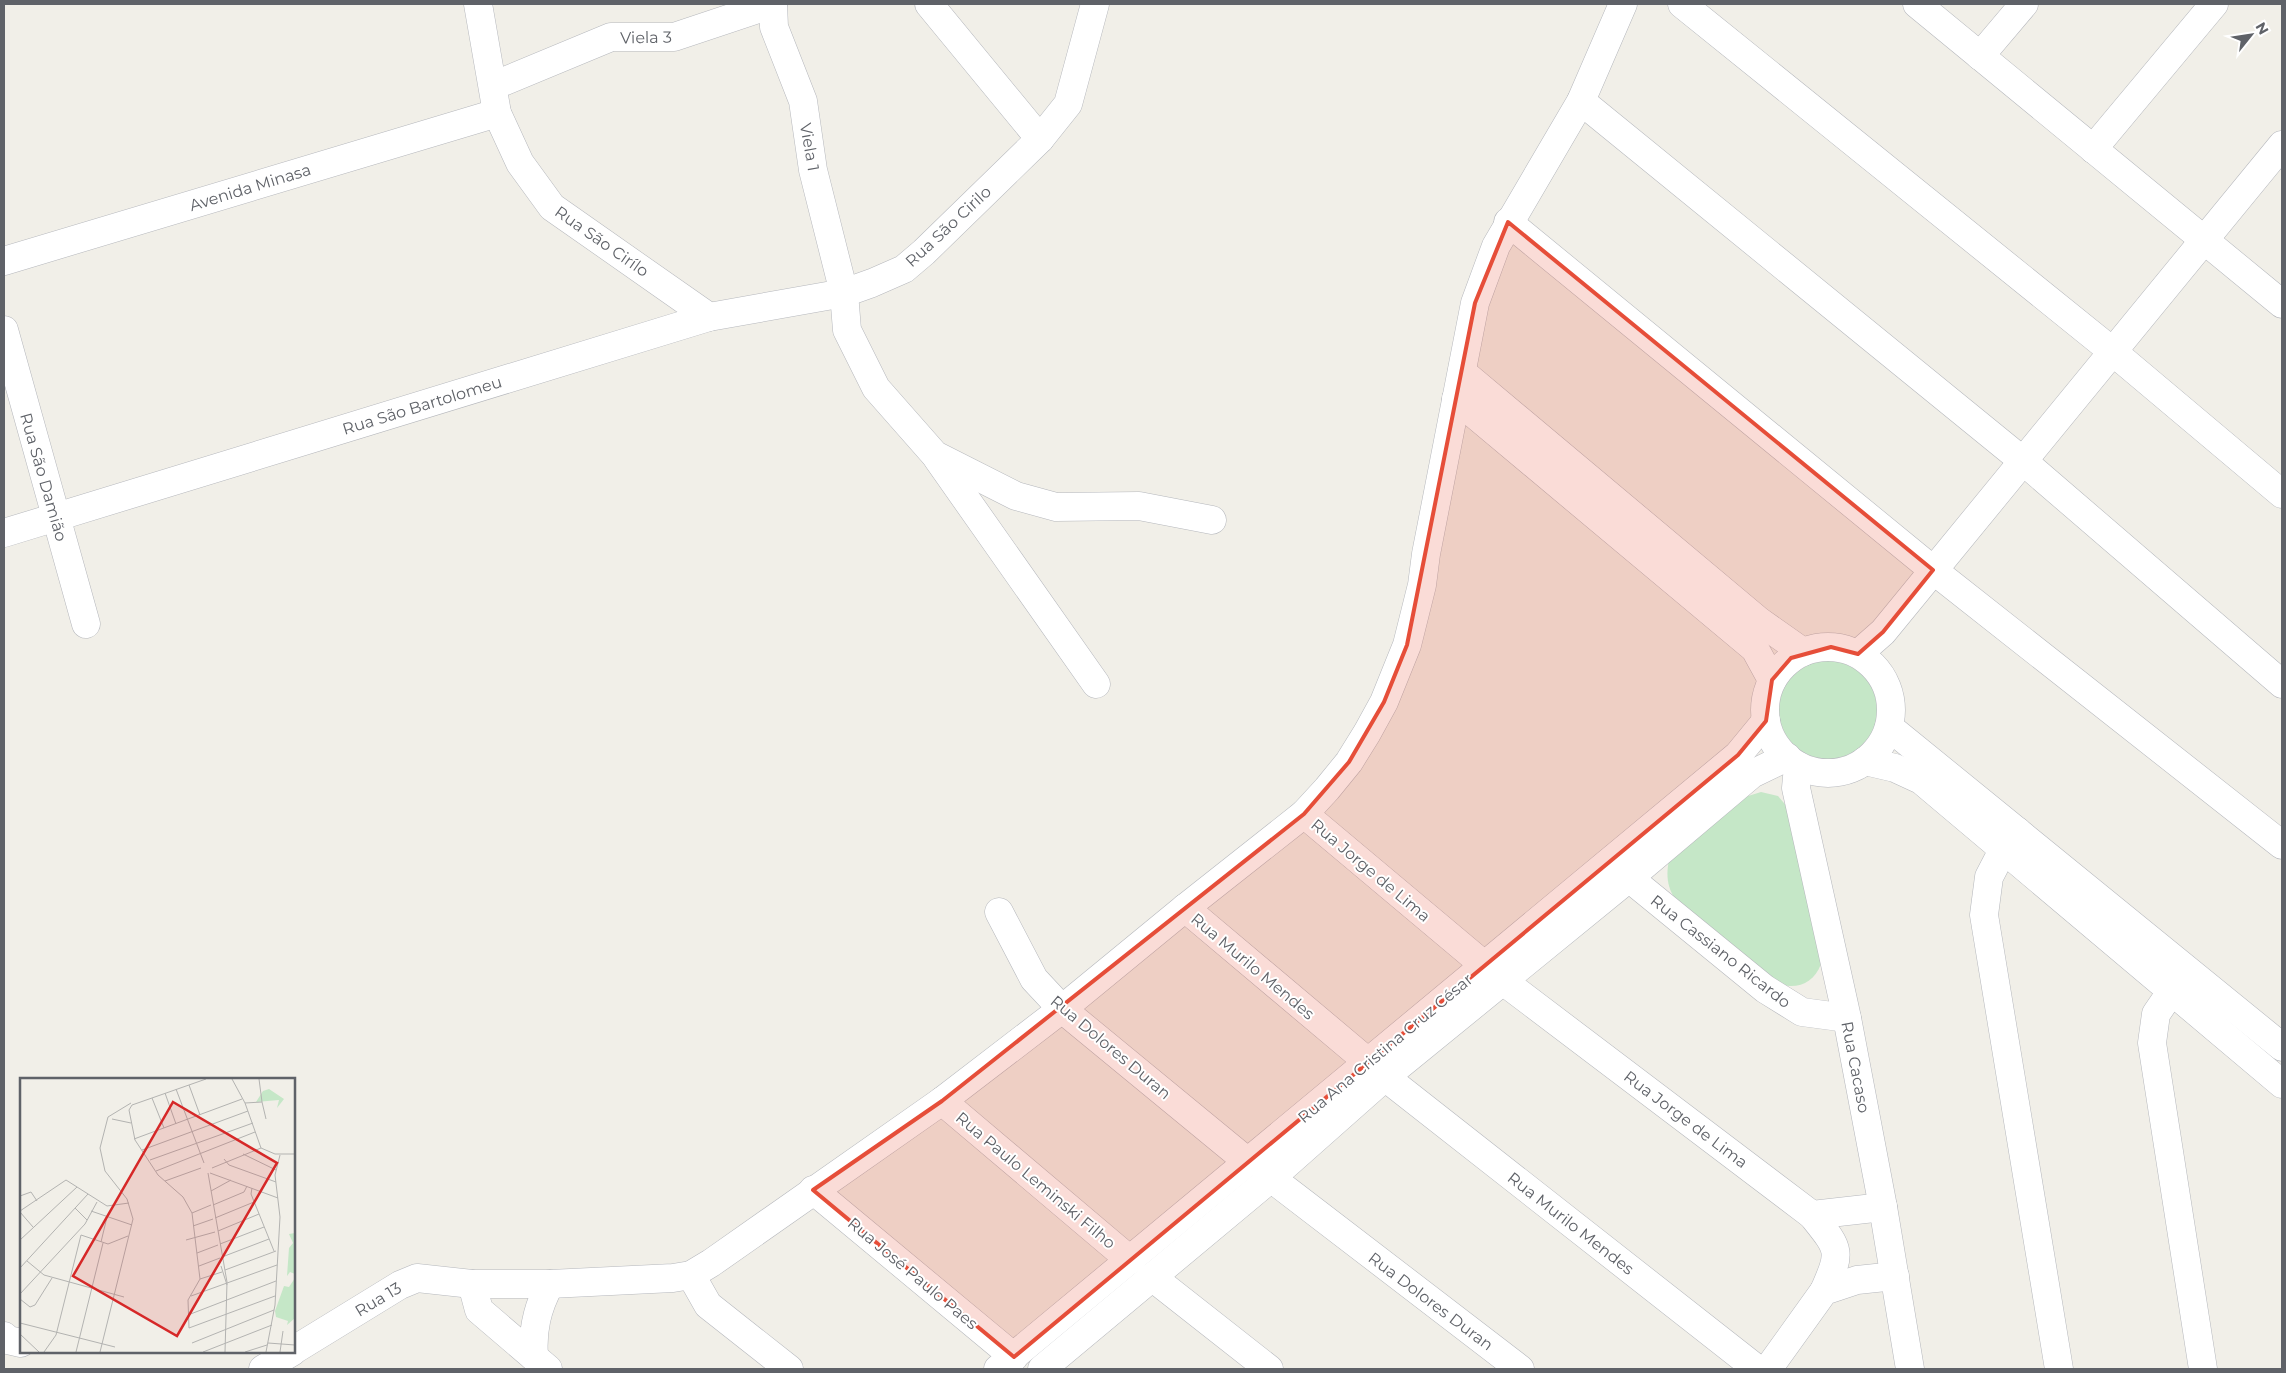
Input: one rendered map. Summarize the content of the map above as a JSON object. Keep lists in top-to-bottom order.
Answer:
{
  "streets": {
    "street": [
      "Viela 3",
      "Viela 1",
      "Avenida Minasa",
      "Rua São Cirilo",
      "Rua São Cirílo",
      "Rua São Bartolomeu",
      "Rua São Damião",
      "Rua Jorge de Lima",
      "Rua Cassiano Ricardo",
      "Rua Murilo Mendes",
      "Rua Dolores Duran",
      "Rua Ana Cristina Cruz César",
      "Rua Cacaso",
      "Rua Paulo Leminski Filho",
      "Rua José Paulo Paes",
      "Rua 13"
    ]
  },
  "crossings": [
    ["Viela 3", "Viela 1"],
    ["Viela 3", "Rua São Cirílo"],
    ["Viela 1", "Rua São Cirilo"],
    ["Viela 1", "Rua São Bartolomeu"],
    ["Avenida Minasa", "Rua São Cirílo"],
    ["Rua São Cirilo", "Rua São Bartolomeu"],
    ["Rua São Cirílo", "Rua São Bartolomeu"],
    ["Rua São Bartolomeu", "Rua São Damião"],
    ["Rua Jorge de Lima", "Rua Ana Cristina Cruz César"],
    ["Rua Cassiano Ricardo", "Rua Ana Cristina Cruz César"],
    ["Rua Cassiano Ricardo", "Rua Cacaso"],
    ["Rua Murilo Mendes", "Rua Ana Cristina Cruz César"],
    ["Rua Dolores Duran", "Rua Ana Cristina Cruz César"],
    ["Rua Ana Cristina Cruz César", "Rua Cacaso"],
    ["Rua Ana Cristina Cruz César", "Rua Paulo Leminski Filho"],
    ["Rua Ana Cristina Cruz César", "Rua José Paulo Paes"]
  ],
  "north": "top right"
}
